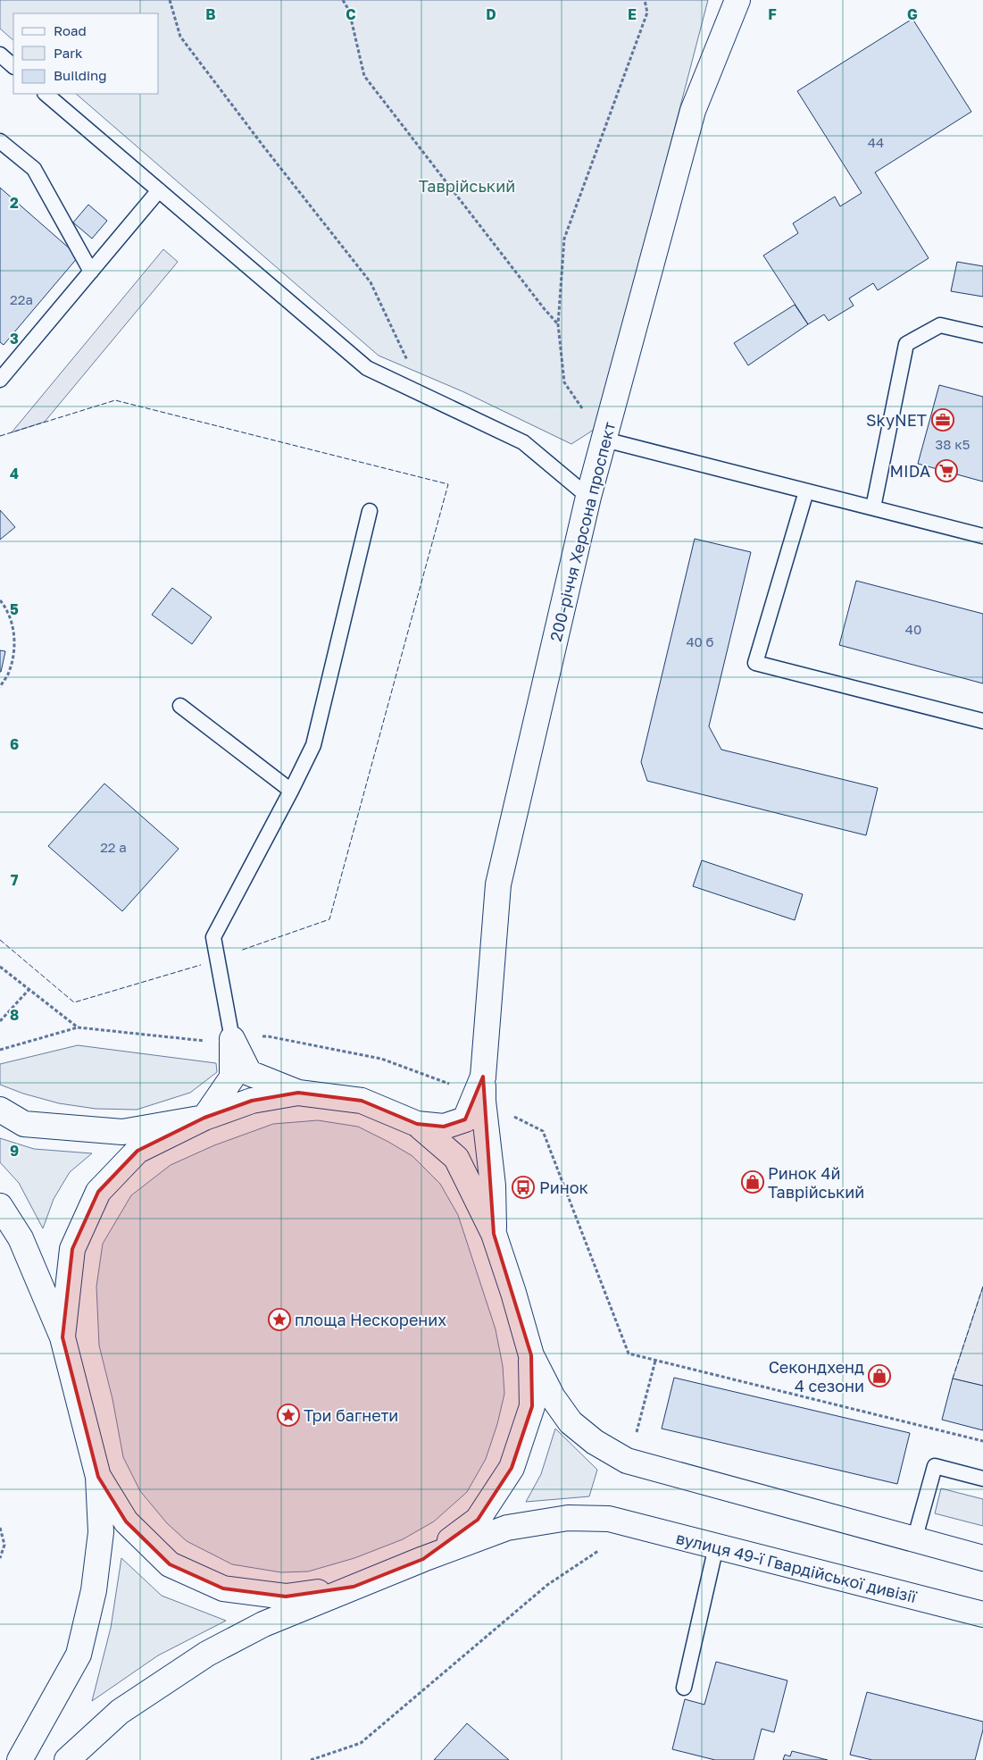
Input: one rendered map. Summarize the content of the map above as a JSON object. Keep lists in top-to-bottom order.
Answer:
{
  "streets": {
    "street": ["200-річчя Херсона проспект", "вулиця 49-ї Гвардійської дивізії"]
  },
  "parks": ["Таврійський"],
  "places": {
    "office": ["SkyNET"],
    "supermarket": ["MIDA"],
    "shop": ["Ринок 4й Таврійський", "Секондхенд 4 сезони"],
    "bus stop": ["Ринок"],
    "place": ["площа Нескорених", "Три багнети"]
  },
  "house_numbers": [
    "44",
    "22а",
    "38 к5",
    "40",
    "40 б",
    "22 а"
  ],
  "legend": ["Road", "Park", "Building"],
  "grid": {
    "columns": [
      "B",
      "C",
      "D",
      "E",
      "F",
      "G"
    ],
    "rows": [
      "2",
      "3",
      "4",
      "5",
      "6",
      "7",
      "8",
      "9"
    ]
  }
}
